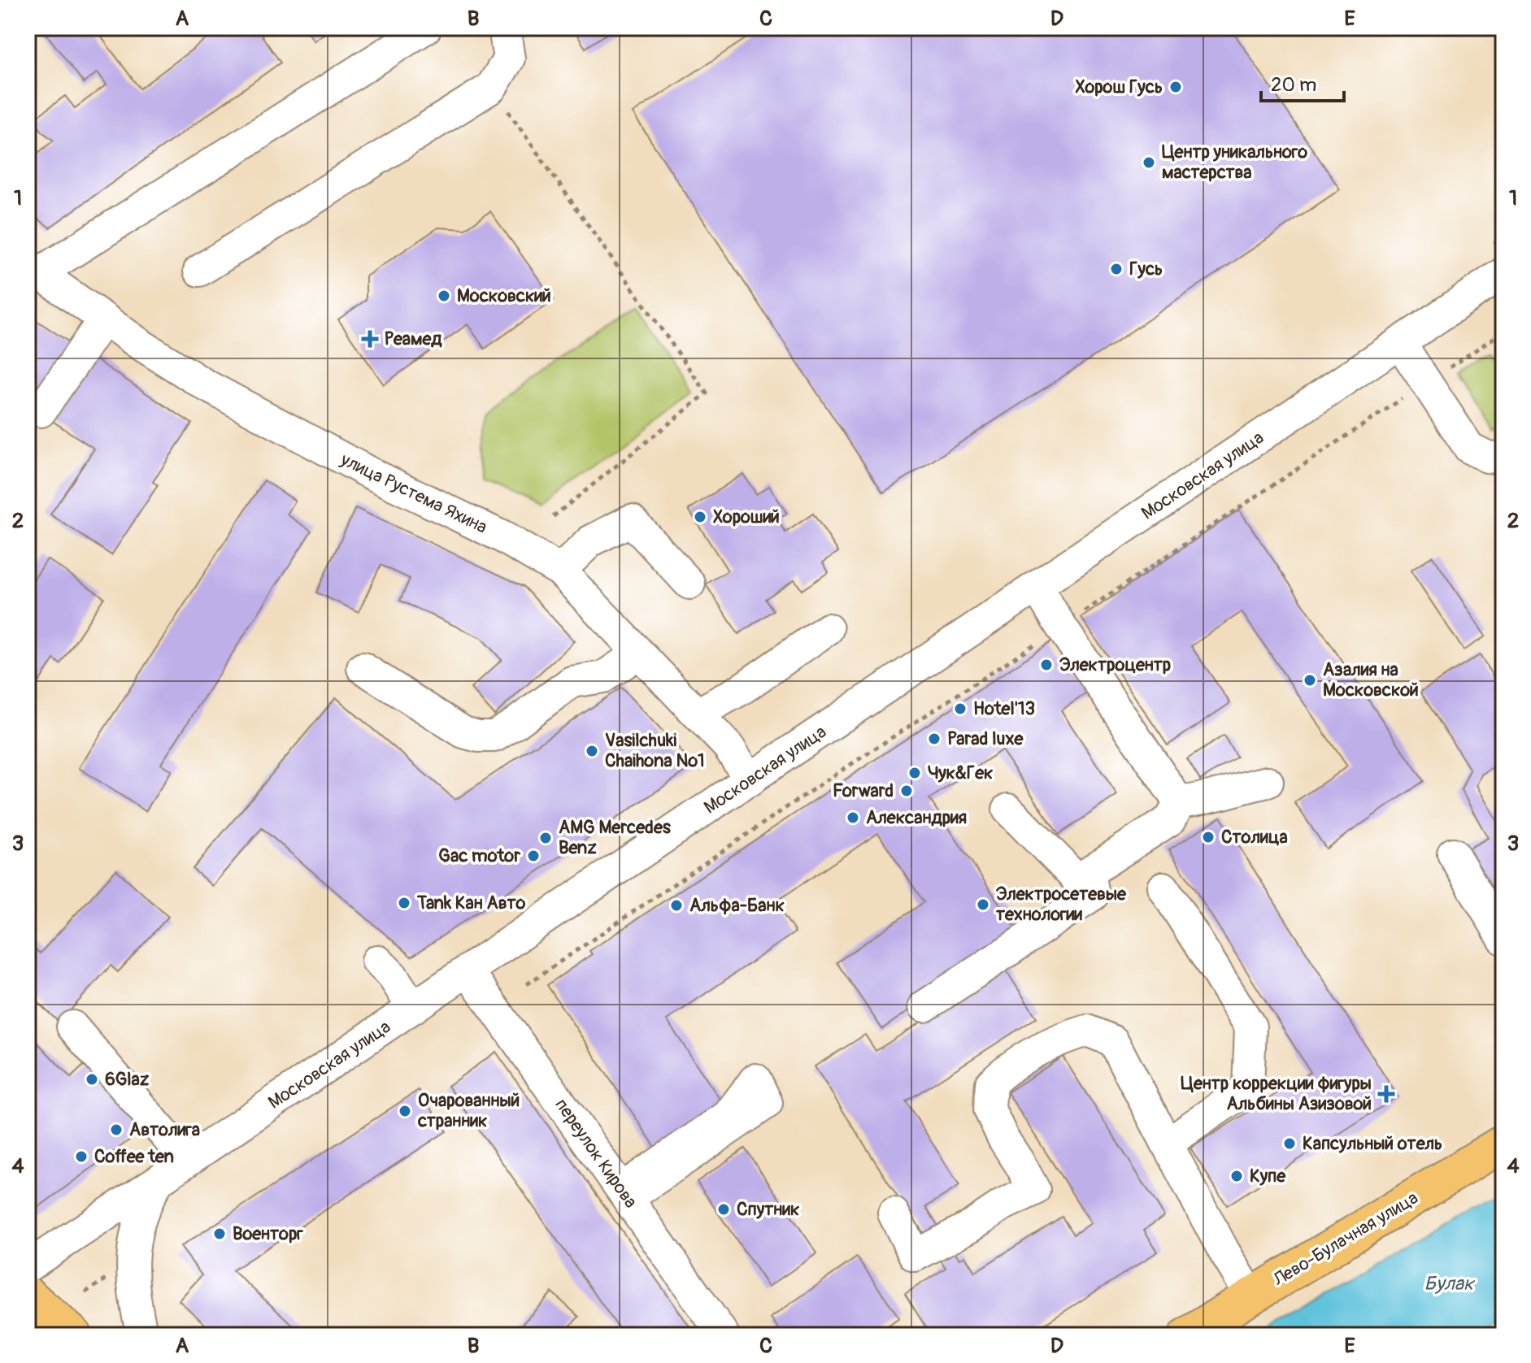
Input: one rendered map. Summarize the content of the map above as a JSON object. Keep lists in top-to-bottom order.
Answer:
{
  "streets": {
    "main road": ["Лево-Булачная улица"],
    "street": ["Московская улица", "улица Рустема Яхина", "переулок Кирова"]
  },
  "crossings": [
    ["Московская улица", "улица Рустема Яхина"],
    ["Московская улица", "переулок Кирова"]
  ],
  "water": ["Булак"],
  "places": {
    "other": [
      "Хорош Гусь",
      "Центр уникального мастерства",
      "Гусь",
      "Московский",
      "Хороший",
      "Электроцентр",
      "Азалия на Московской",
      "Hotel'13",
      "Parad luxe",
      "Vasilchuki Chaihona №1",
      "Чук&Гек",
      "Forward",
      "Александрия",
      "Столица",
      "AMG Mercedes Benz",
      "Gac motor",
      "Tank Кан Авто",
      "Электросетевые технологии",
      "Альфа-Банк",
      "6Glaz",
      "Очарованный странник",
      "Автолига",
      "Капсульный отель",
      "Coffee ten",
      "Купе",
      "Спутник",
      "Военторг"
    ],
    "health": ["Реамед", "Центр коррекции фигуры Альбины Азизовой"]
  },
  "scale_bar": "20 m",
  "grid": {
    "columns": [
      "A",
      "B",
      "C",
      "D",
      "E"
    ],
    "rows": [
      "1",
      "2",
      "3",
      "4"
    ]
  }
}
